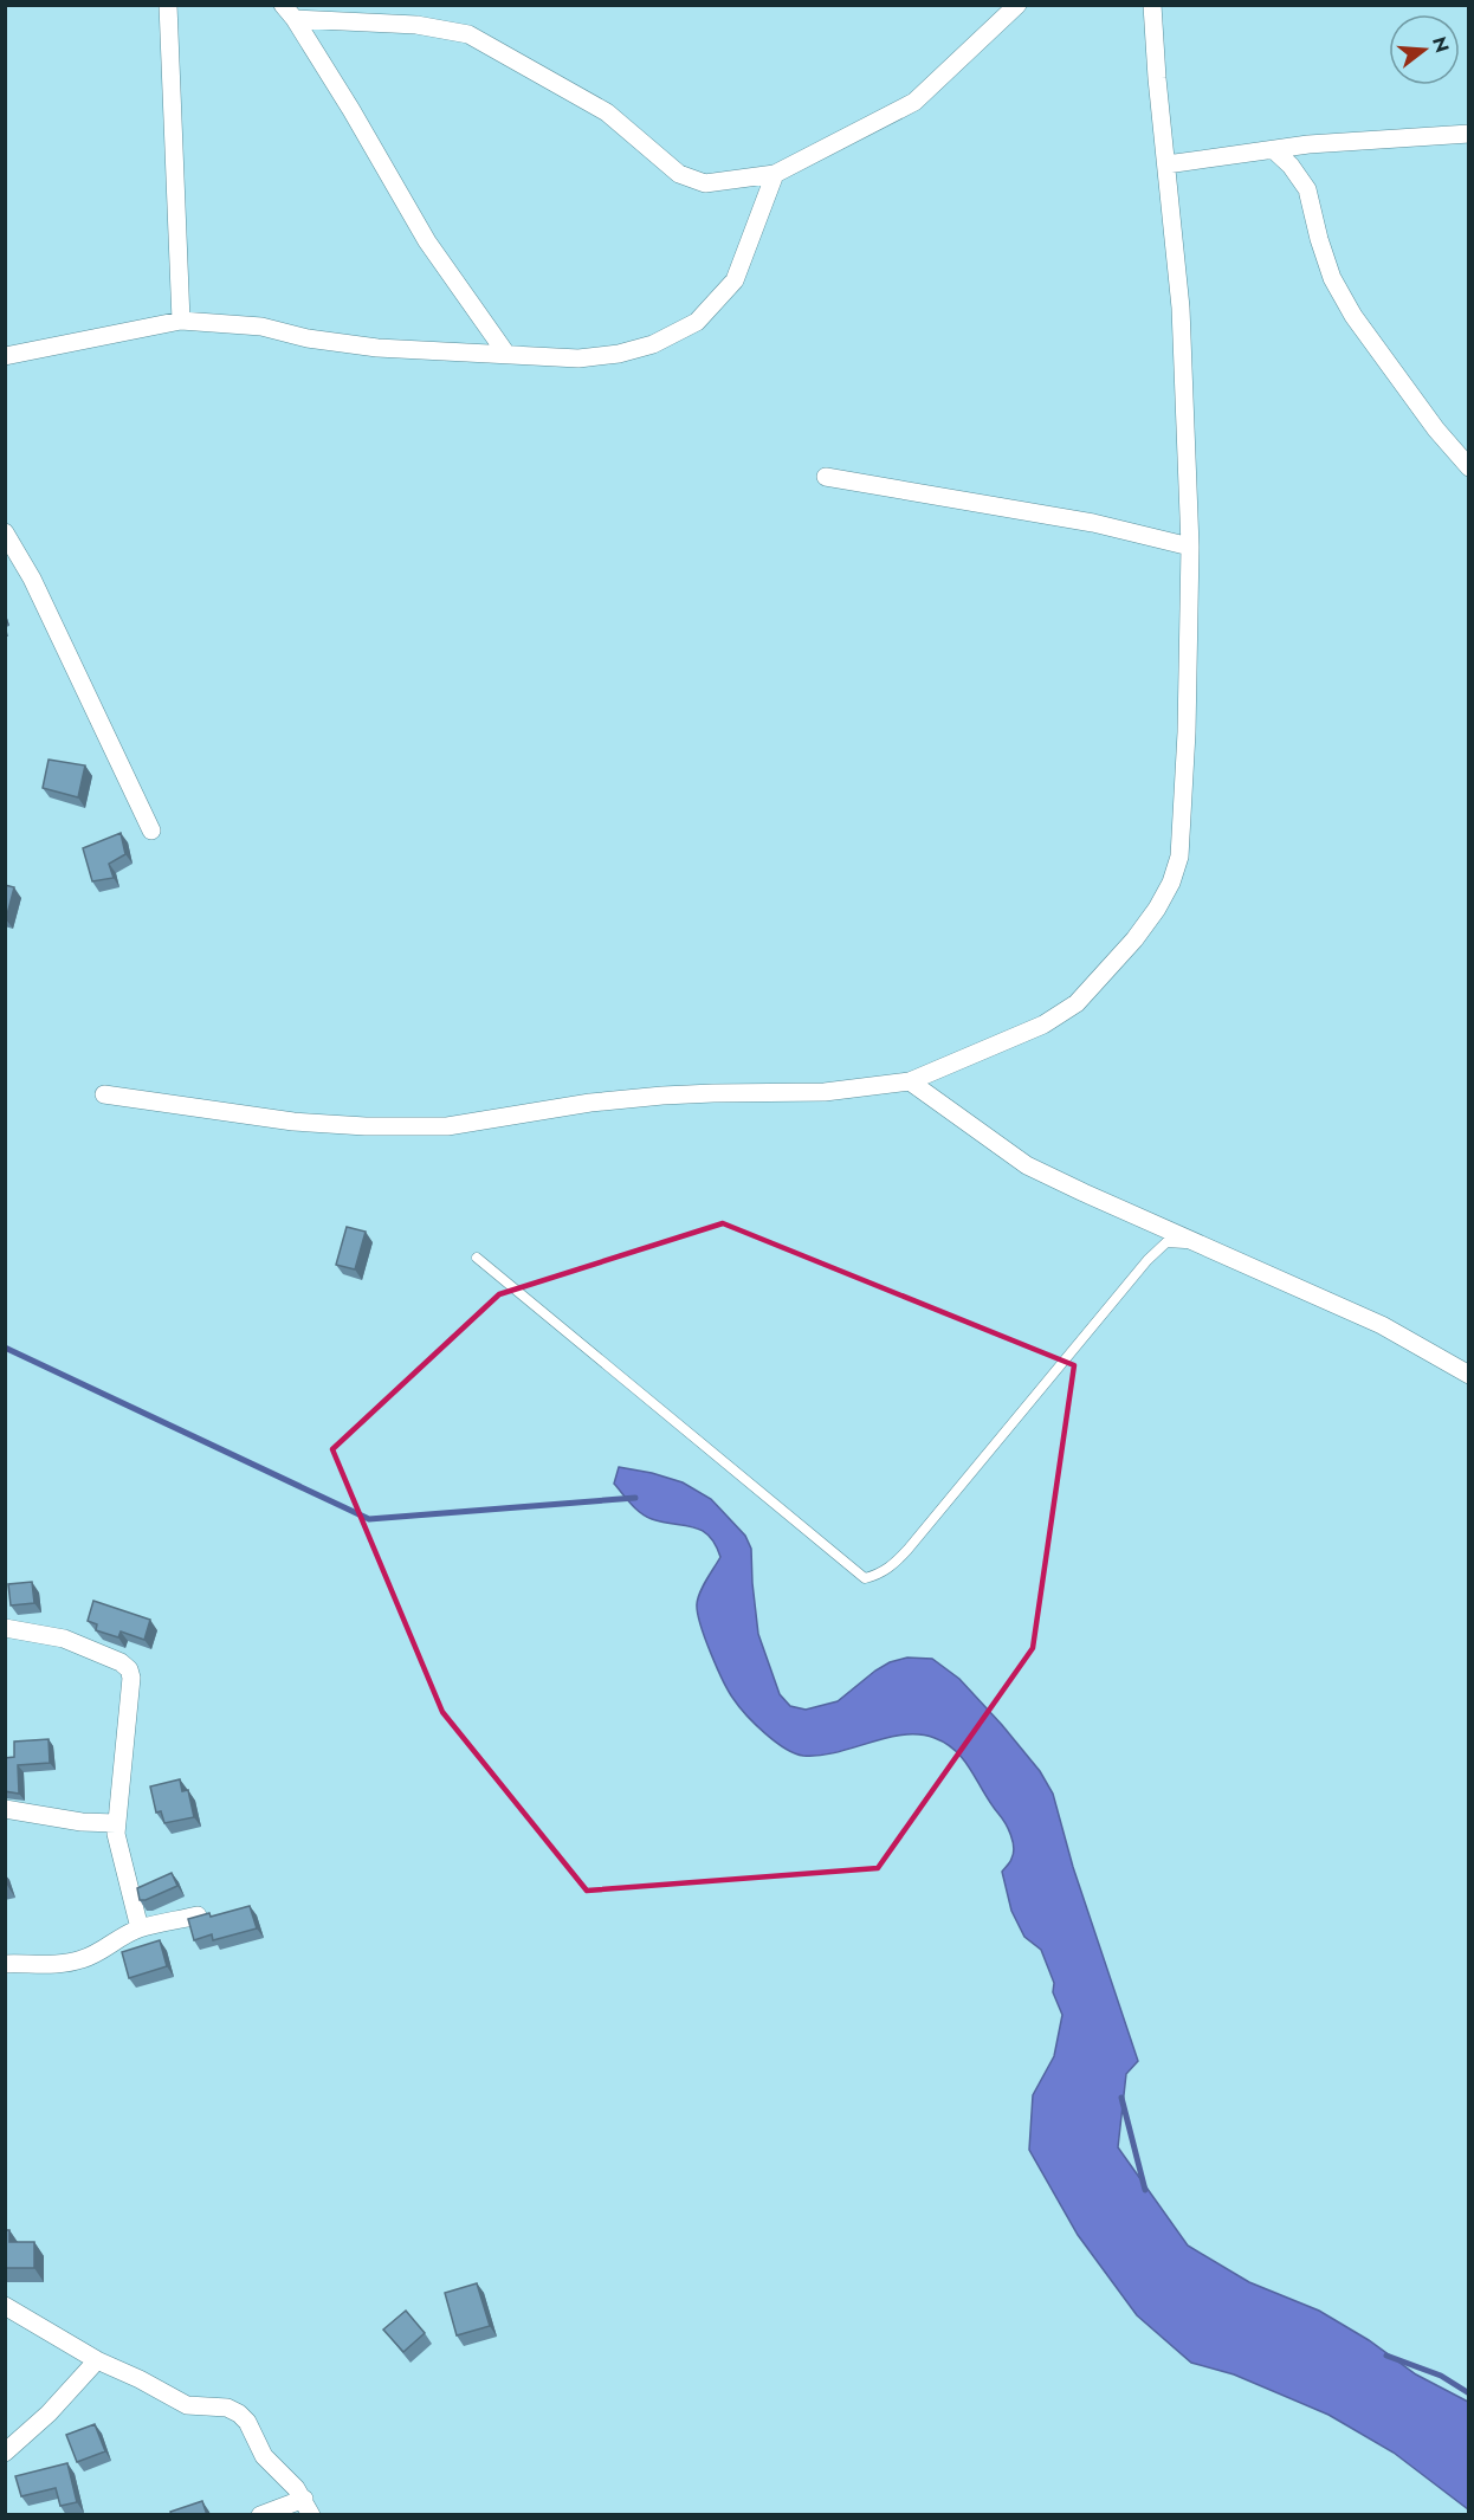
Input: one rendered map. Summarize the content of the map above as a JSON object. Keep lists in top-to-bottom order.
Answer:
{
  "north": "right"
}
